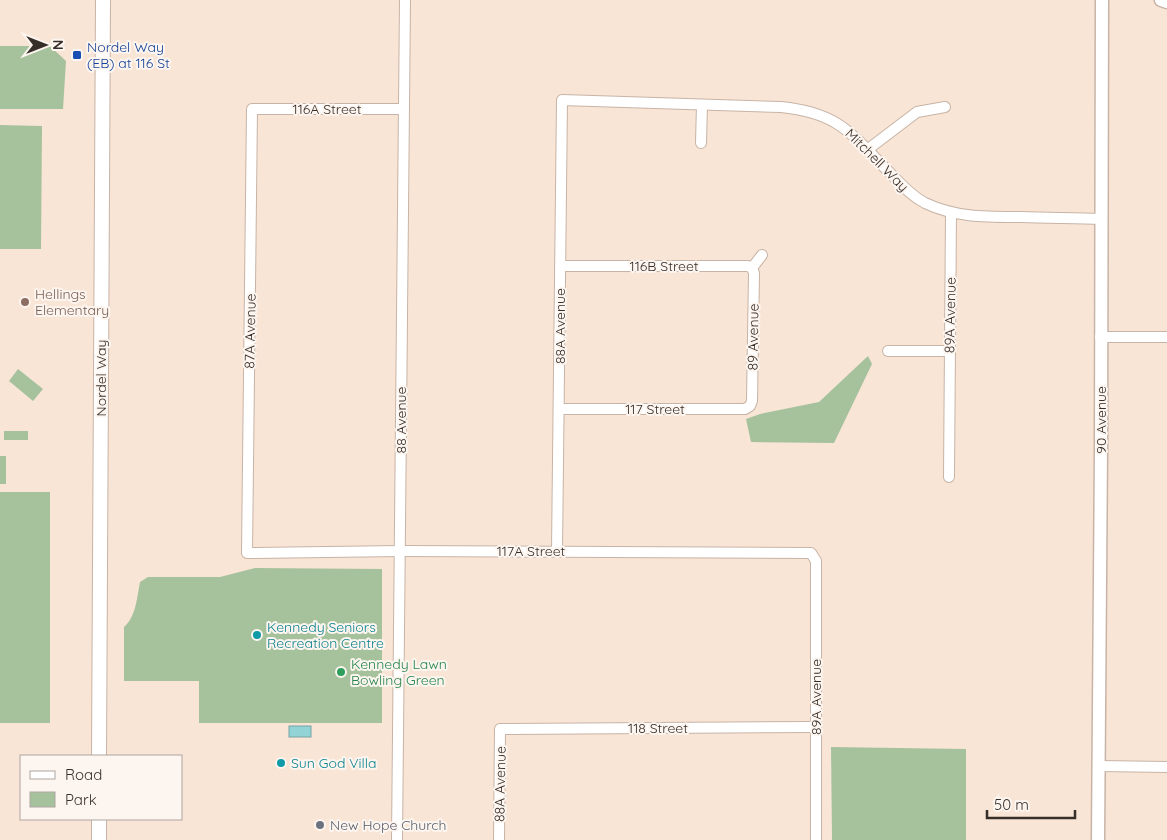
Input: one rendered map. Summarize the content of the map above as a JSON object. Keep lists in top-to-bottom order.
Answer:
{
  "streets": {
    "main road": ["Nordel Way"],
    "street": [
      "116A Street",
      "Mitchell Way",
      "116B Street",
      "89A Avenue",
      "88A Avenue",
      "87A Avenue",
      "89 Avenue",
      "117 Street",
      "88 Avenue",
      "90 Avenue",
      "117A Street",
      "118 Street"
    ]
  },
  "crossings": [
    ["116A Street", "87A Avenue"],
    ["116A Street", "88 Avenue"],
    ["Mitchell Way", "89A Avenue"],
    ["Mitchell Way", "88A Avenue"],
    ["Mitchell Way", "90 Avenue"],
    ["116B Street", "88A Avenue"],
    ["116B Street", "89 Avenue"],
    ["89A Avenue", "117A Street"],
    ["89A Avenue", "118 Street"],
    ["88A Avenue", "117 Street"],
    ["88A Avenue", "117A Street"],
    ["88A Avenue", "118 Street"],
    ["87A Avenue", "117A Street"],
    ["89 Avenue", "117 Street"],
    ["88 Avenue", "117A Street"]
  ],
  "places": {
    "transit": ["Nordel Way (EB) at 116 St"],
    "other": [
      "Hellings Elementary",
      "Kennedy Seniors Recreation Centre",
      "Kennedy Lawn Bowling Green",
      "Sun God Villa",
      "New Hope Church"
    ]
  },
  "legend": ["Road", "Park"],
  "scale_bar": "50 m",
  "north": "right"
}
